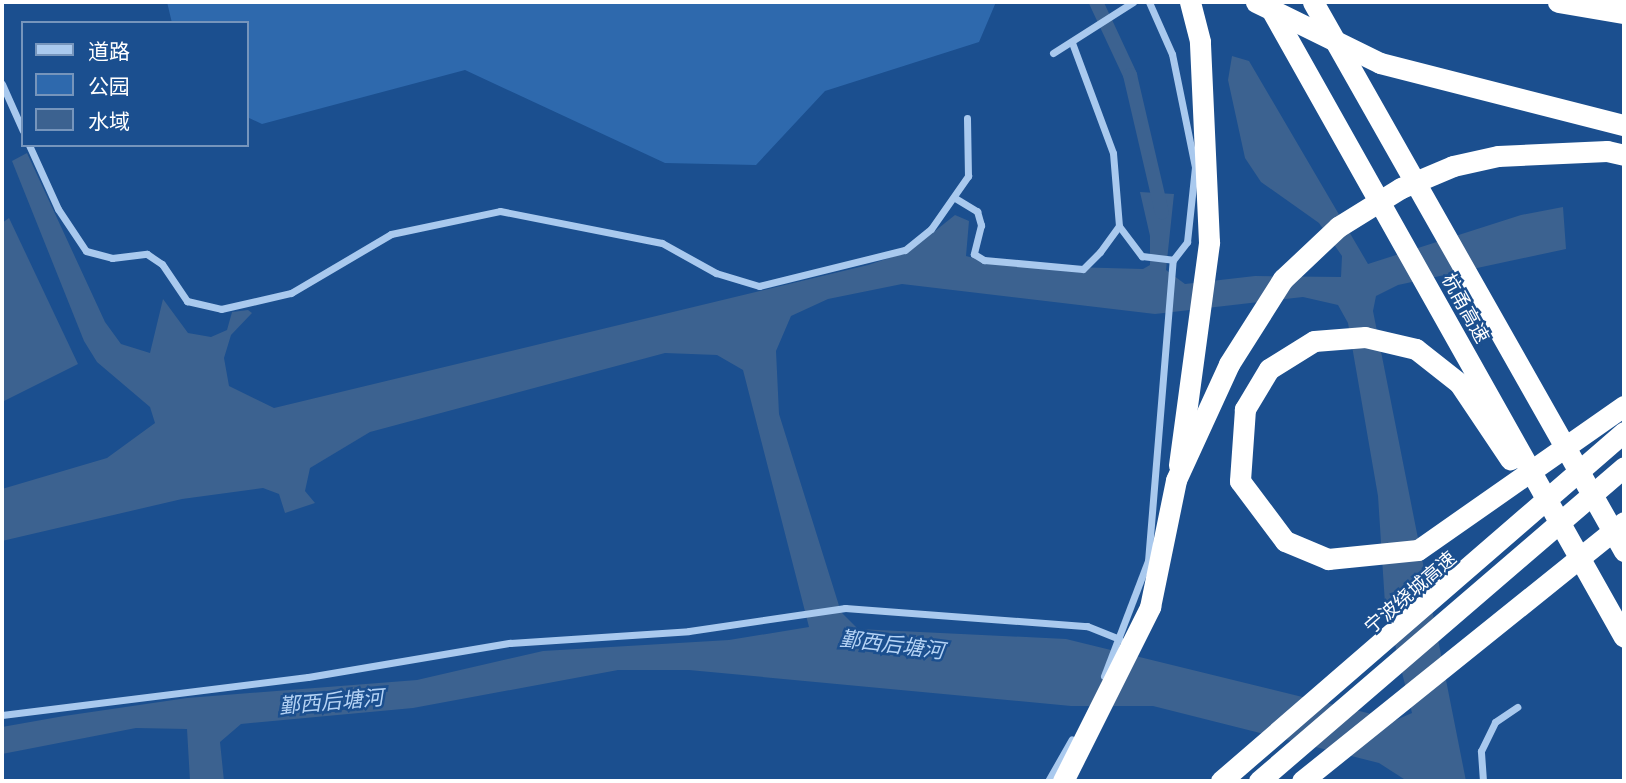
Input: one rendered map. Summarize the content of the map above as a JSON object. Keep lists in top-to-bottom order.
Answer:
{
  "streets": {
    "highway": ["杭甬高速", "宁波绕城高速"]
  },
  "water": ["鄞西后塘河"],
  "legend": ["道路", "公园", "水域"]
}
